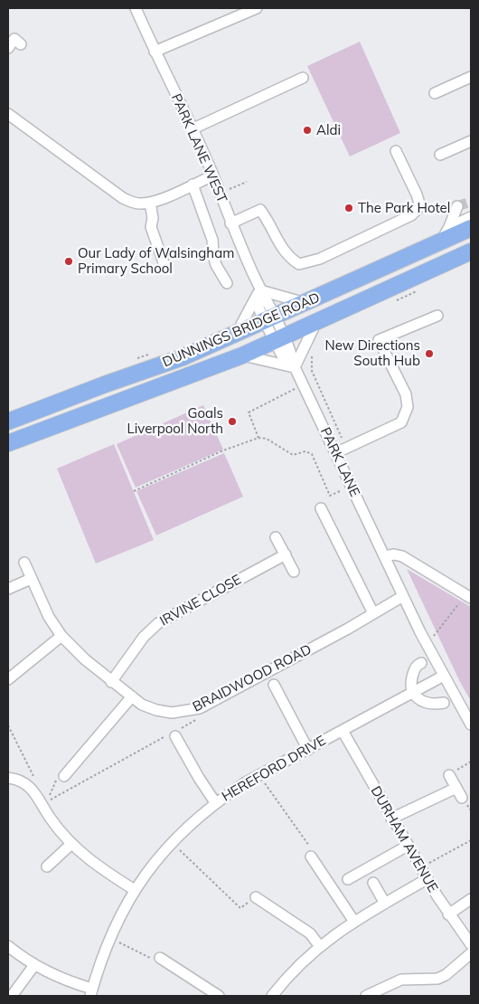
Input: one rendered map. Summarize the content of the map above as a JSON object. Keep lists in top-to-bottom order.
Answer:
{
  "streets": {
    "highway": ["DUNNINGS BRIDGE ROAD"],
    "street": [
      "PARK LANE WEST",
      "PARK LANE",
      "IRVINE CLOSE",
      "BRAIDWOOD ROAD",
      "HEREFORD DRIVE",
      "DURHAM AVENUE"
    ]
  },
  "crossings": [
    ["PARK LANE WEST", "DUNNINGS BRIDGE ROAD"],
    ["PARK LANE WEST", "PARK LANE"],
    ["DUNNINGS BRIDGE ROAD", "PARK LANE"],
    ["PARK LANE", "BRAIDWOOD ROAD"],
    ["PARK LANE", "HEREFORD DRIVE"],
    ["IRVINE CLOSE", "BRAIDWOOD ROAD"],
    ["HEREFORD DRIVE", "DURHAM AVENUE"]
  ],
  "places": [
    "Aldi",
    "The Park Hotel",
    "Our Lady of Walsingham Primary School",
    "New Directions South Hub",
    "Goals Liverpool North"
  ]
}
